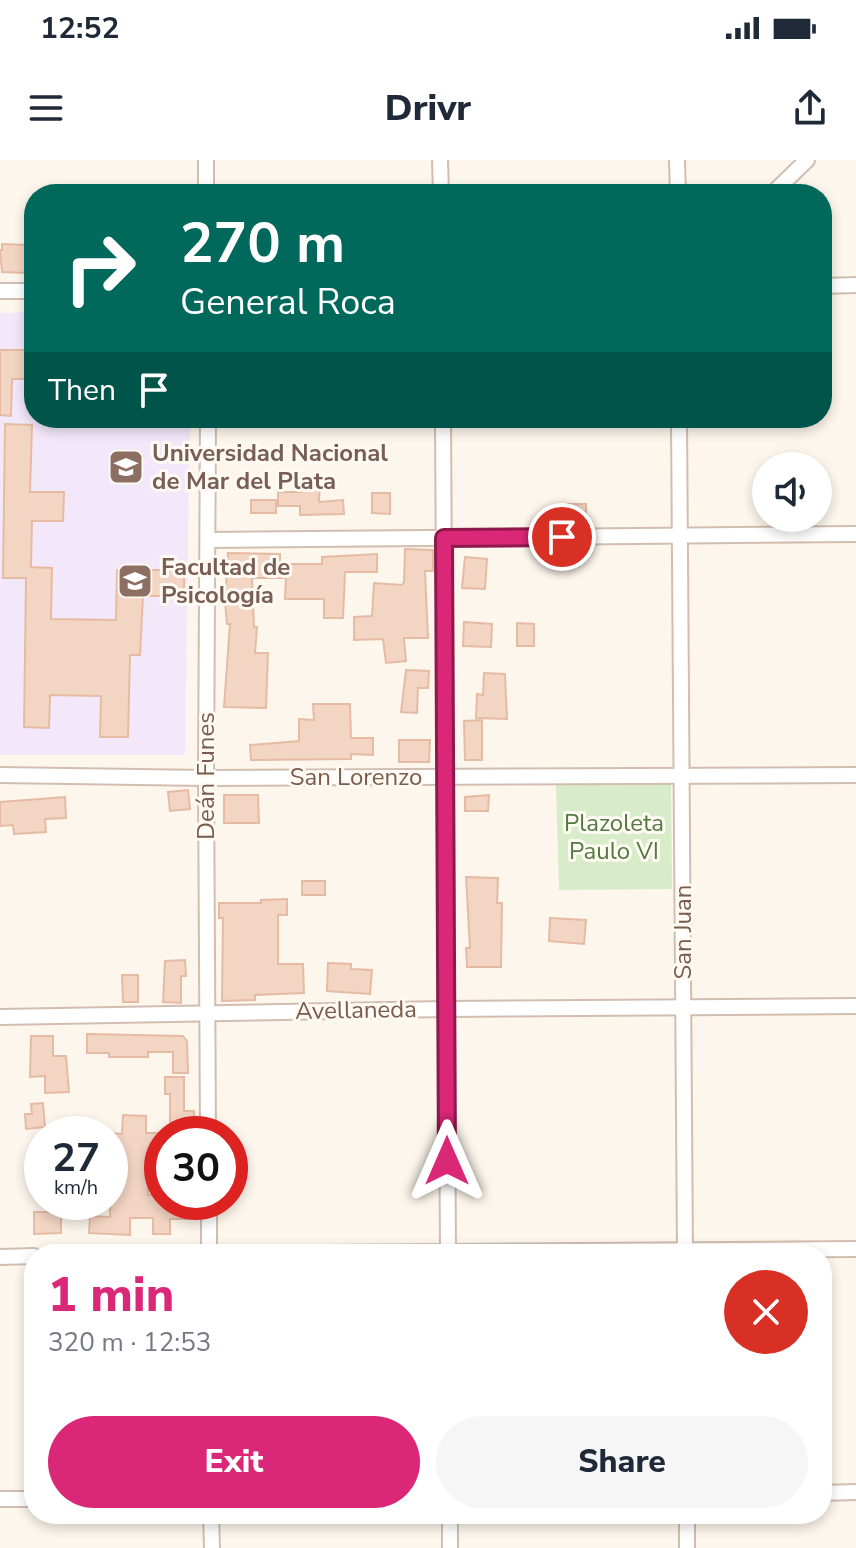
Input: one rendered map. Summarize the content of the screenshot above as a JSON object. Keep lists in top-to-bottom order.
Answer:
{
  "streets": {
    "street": [
      "Deán Funes",
      "San Lorenzo",
      "San Juan",
      "Avellaneda"
    ]
  },
  "crossings": [
    ["Deán Funes", "San Lorenzo"],
    ["Deán Funes", "Avellaneda"],
    ["San Lorenzo", "San Juan"],
    ["San Juan", "Avellaneda"]
  ],
  "parks": ["Plazoleta Paulo VI"],
  "places": {
    "school or university": ["Universidad Nacional de Mar del Plata", "Facultad de Psicología"]
  },
  "page": {
    "status": "12:52",
    "header": "Drivr",
    "turn": ["270 m", "General Roca"],
    "then": "Then",
    "speed": "27 km/h",
    "limit": "30",
    "heading": ["1 min", "320 m · 12:53"],
    "buttons": ["Exit", "Share"]
  }
}
